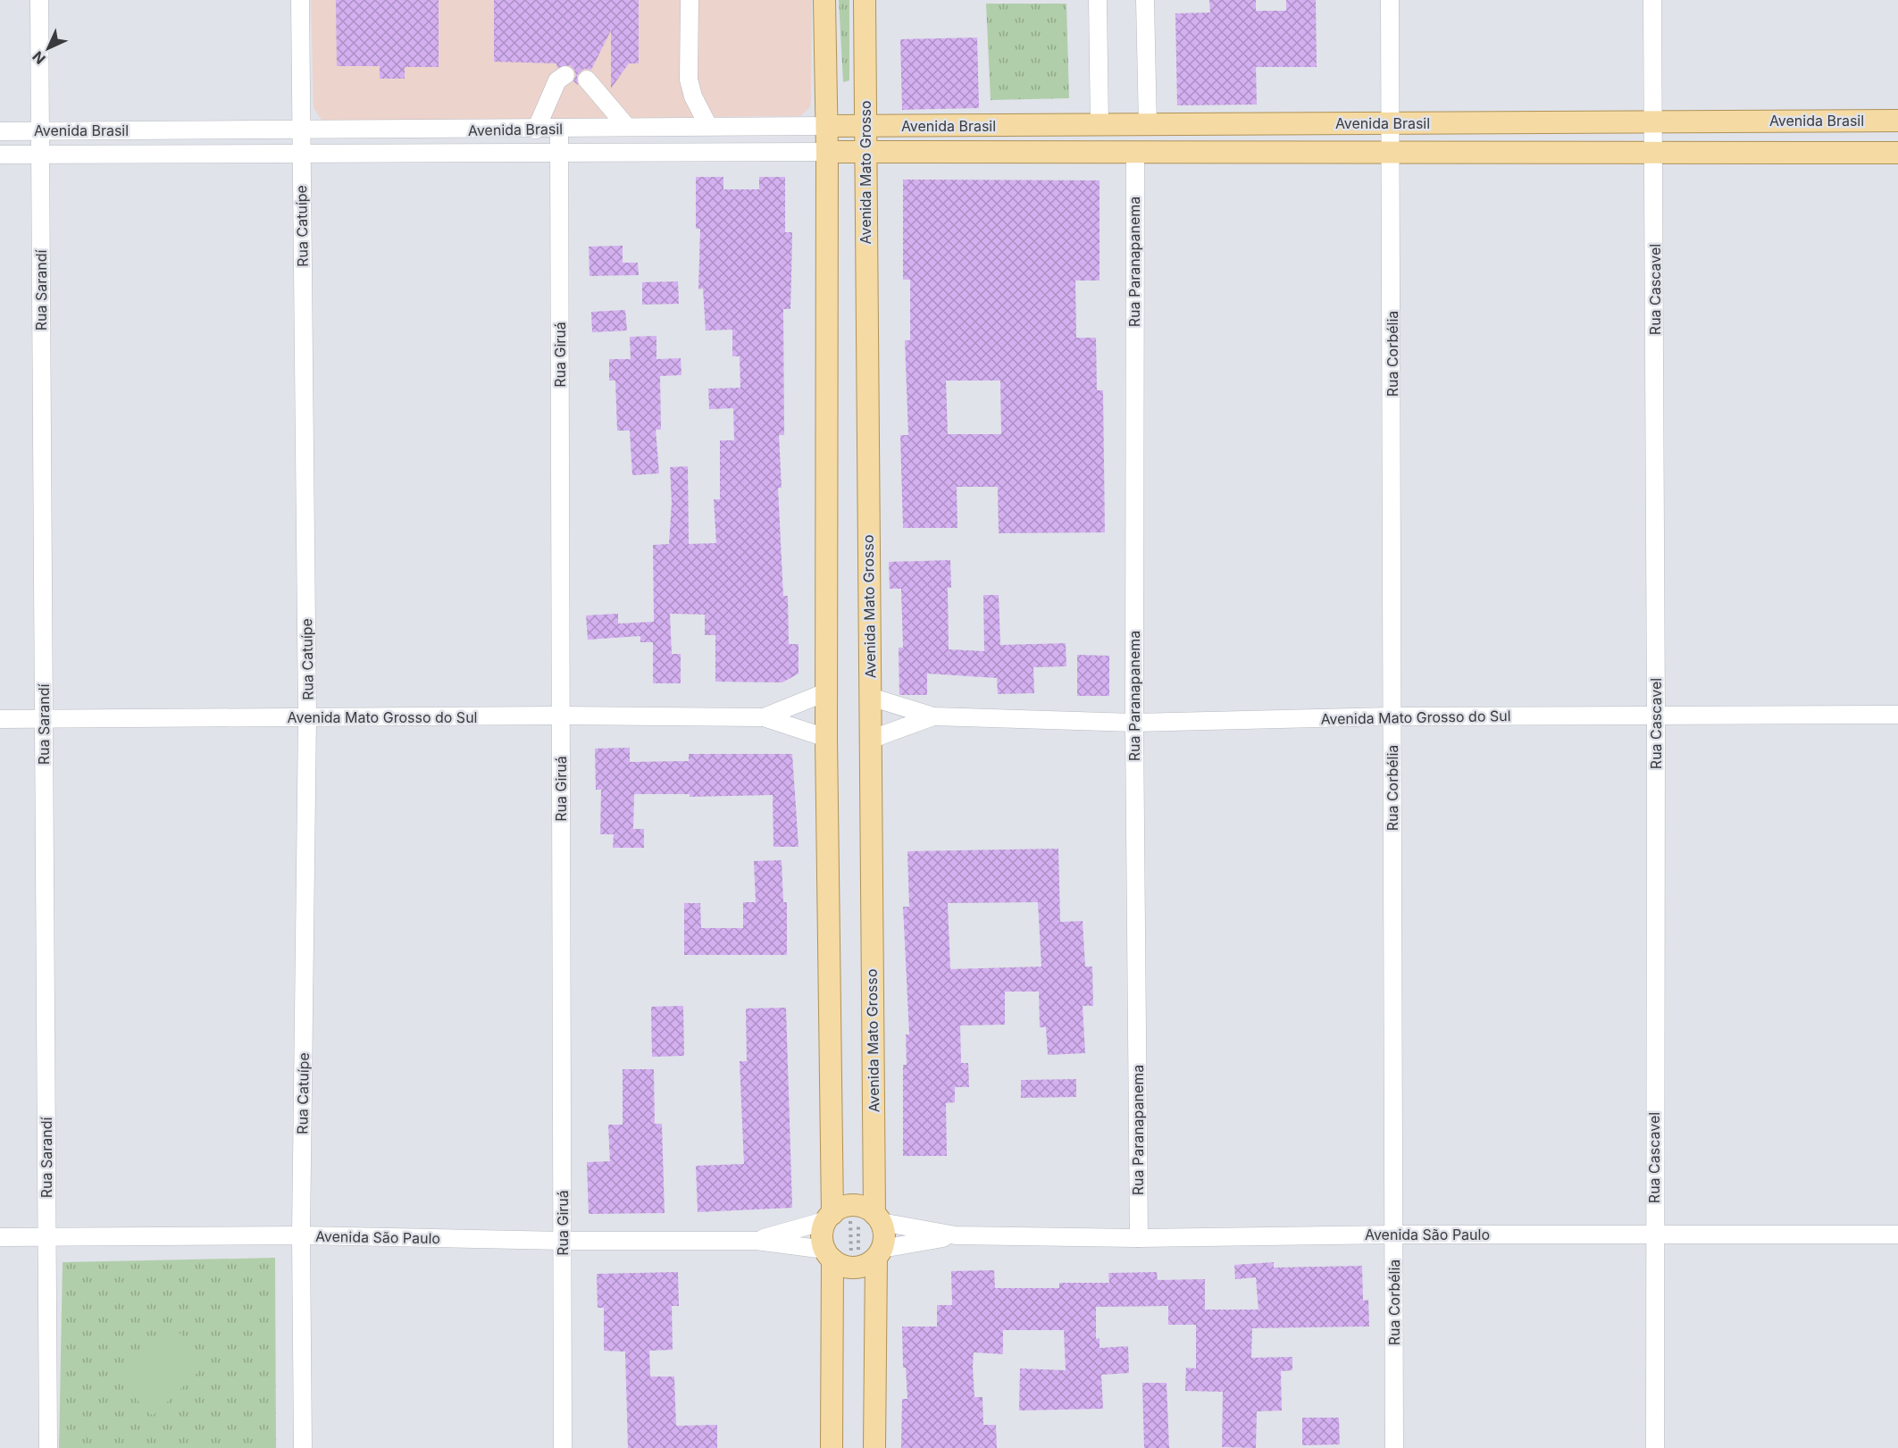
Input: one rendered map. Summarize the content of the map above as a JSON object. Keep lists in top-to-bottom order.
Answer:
{
  "streets": {
    "main road": ["Avenida Brasil", "Avenida Mato Grosso"],
    "street": [
      "Rua Catuípe",
      "Rua Paranapanema",
      "Rua Cascavel",
      "Rua Sarandí",
      "Rua Corbélia",
      "Rua Giruá",
      "Avenida Mato Grosso do Sul",
      "Avenida São Paulo"
    ]
  },
  "crossings": [
    ["Avenida Brasil", "Avenida Mato Grosso"],
    ["Avenida Brasil", "Rua Catuípe"],
    ["Avenida Brasil", "Rua Paranapanema"],
    ["Avenida Brasil", "Rua Cascavel"],
    ["Avenida Brasil", "Rua Sarandí"],
    ["Avenida Brasil", "Rua Corbélia"],
    ["Avenida Brasil", "Rua Giruá"],
    ["Avenida Mato Grosso", "Avenida São Paulo"],
    ["Rua Catuípe", "Avenida Mato Grosso do Sul"],
    ["Rua Catuípe", "Avenida São Paulo"],
    ["Rua Paranapanema", "Avenida Mato Grosso do Sul"],
    ["Rua Paranapanema", "Avenida São Paulo"],
    ["Rua Cascavel", "Avenida Mato Grosso do Sul"],
    ["Rua Cascavel", "Avenida São Paulo"],
    ["Rua Sarandí", "Avenida Mato Grosso do Sul"],
    ["Rua Sarandí", "Avenida São Paulo"],
    ["Rua Corbélia", "Avenida Mato Grosso do Sul"],
    ["Rua Corbélia", "Avenida São Paulo"],
    ["Rua Giruá", "Avenida Mato Grosso do Sul"],
    ["Rua Giruá", "Avenida São Paulo"]
  ],
  "north": "bottom left"
}
